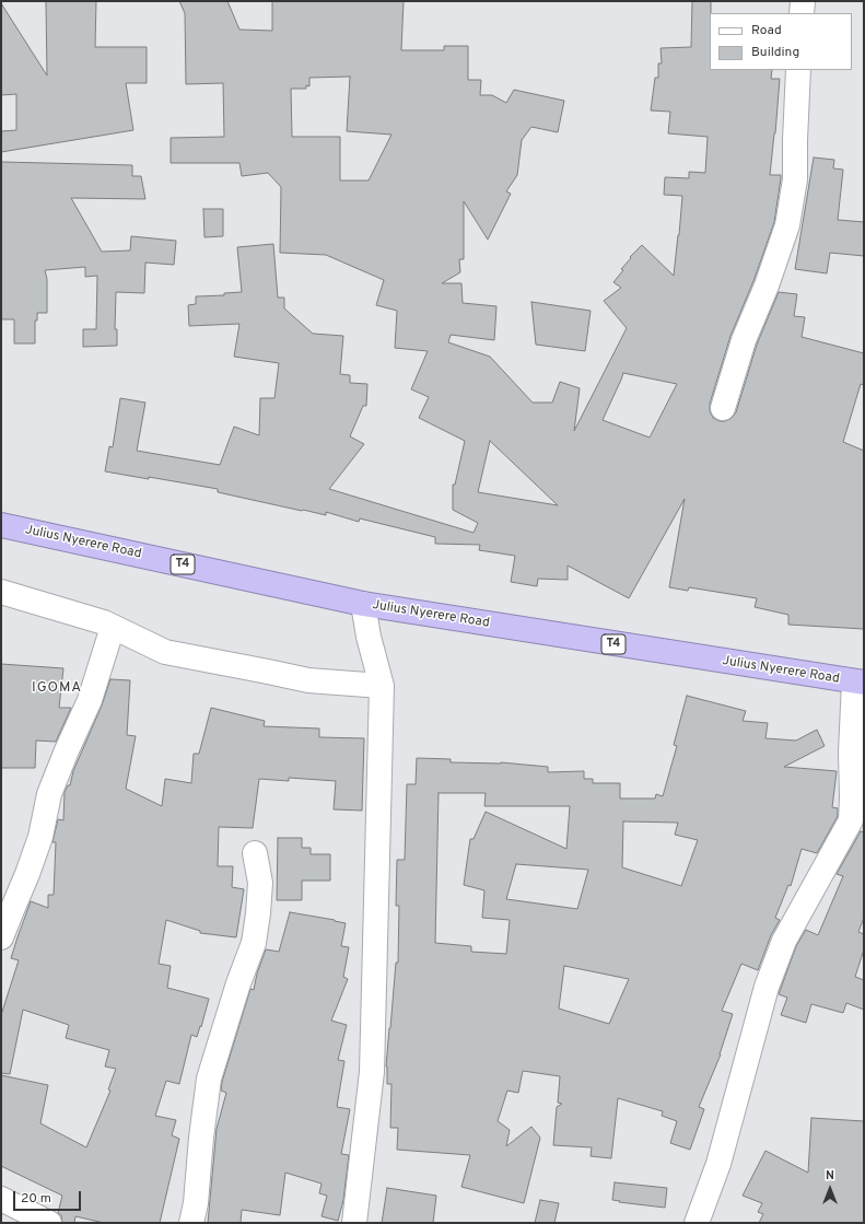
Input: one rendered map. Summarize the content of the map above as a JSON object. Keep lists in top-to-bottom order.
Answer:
{
  "streets": {
    "highway": ["Julius Nyerere Road", "T4"]
  },
  "districts": ["IGOMA"],
  "legend": ["Road", "Building"],
  "scale_bar": "20 m",
  "north": "top"
}
